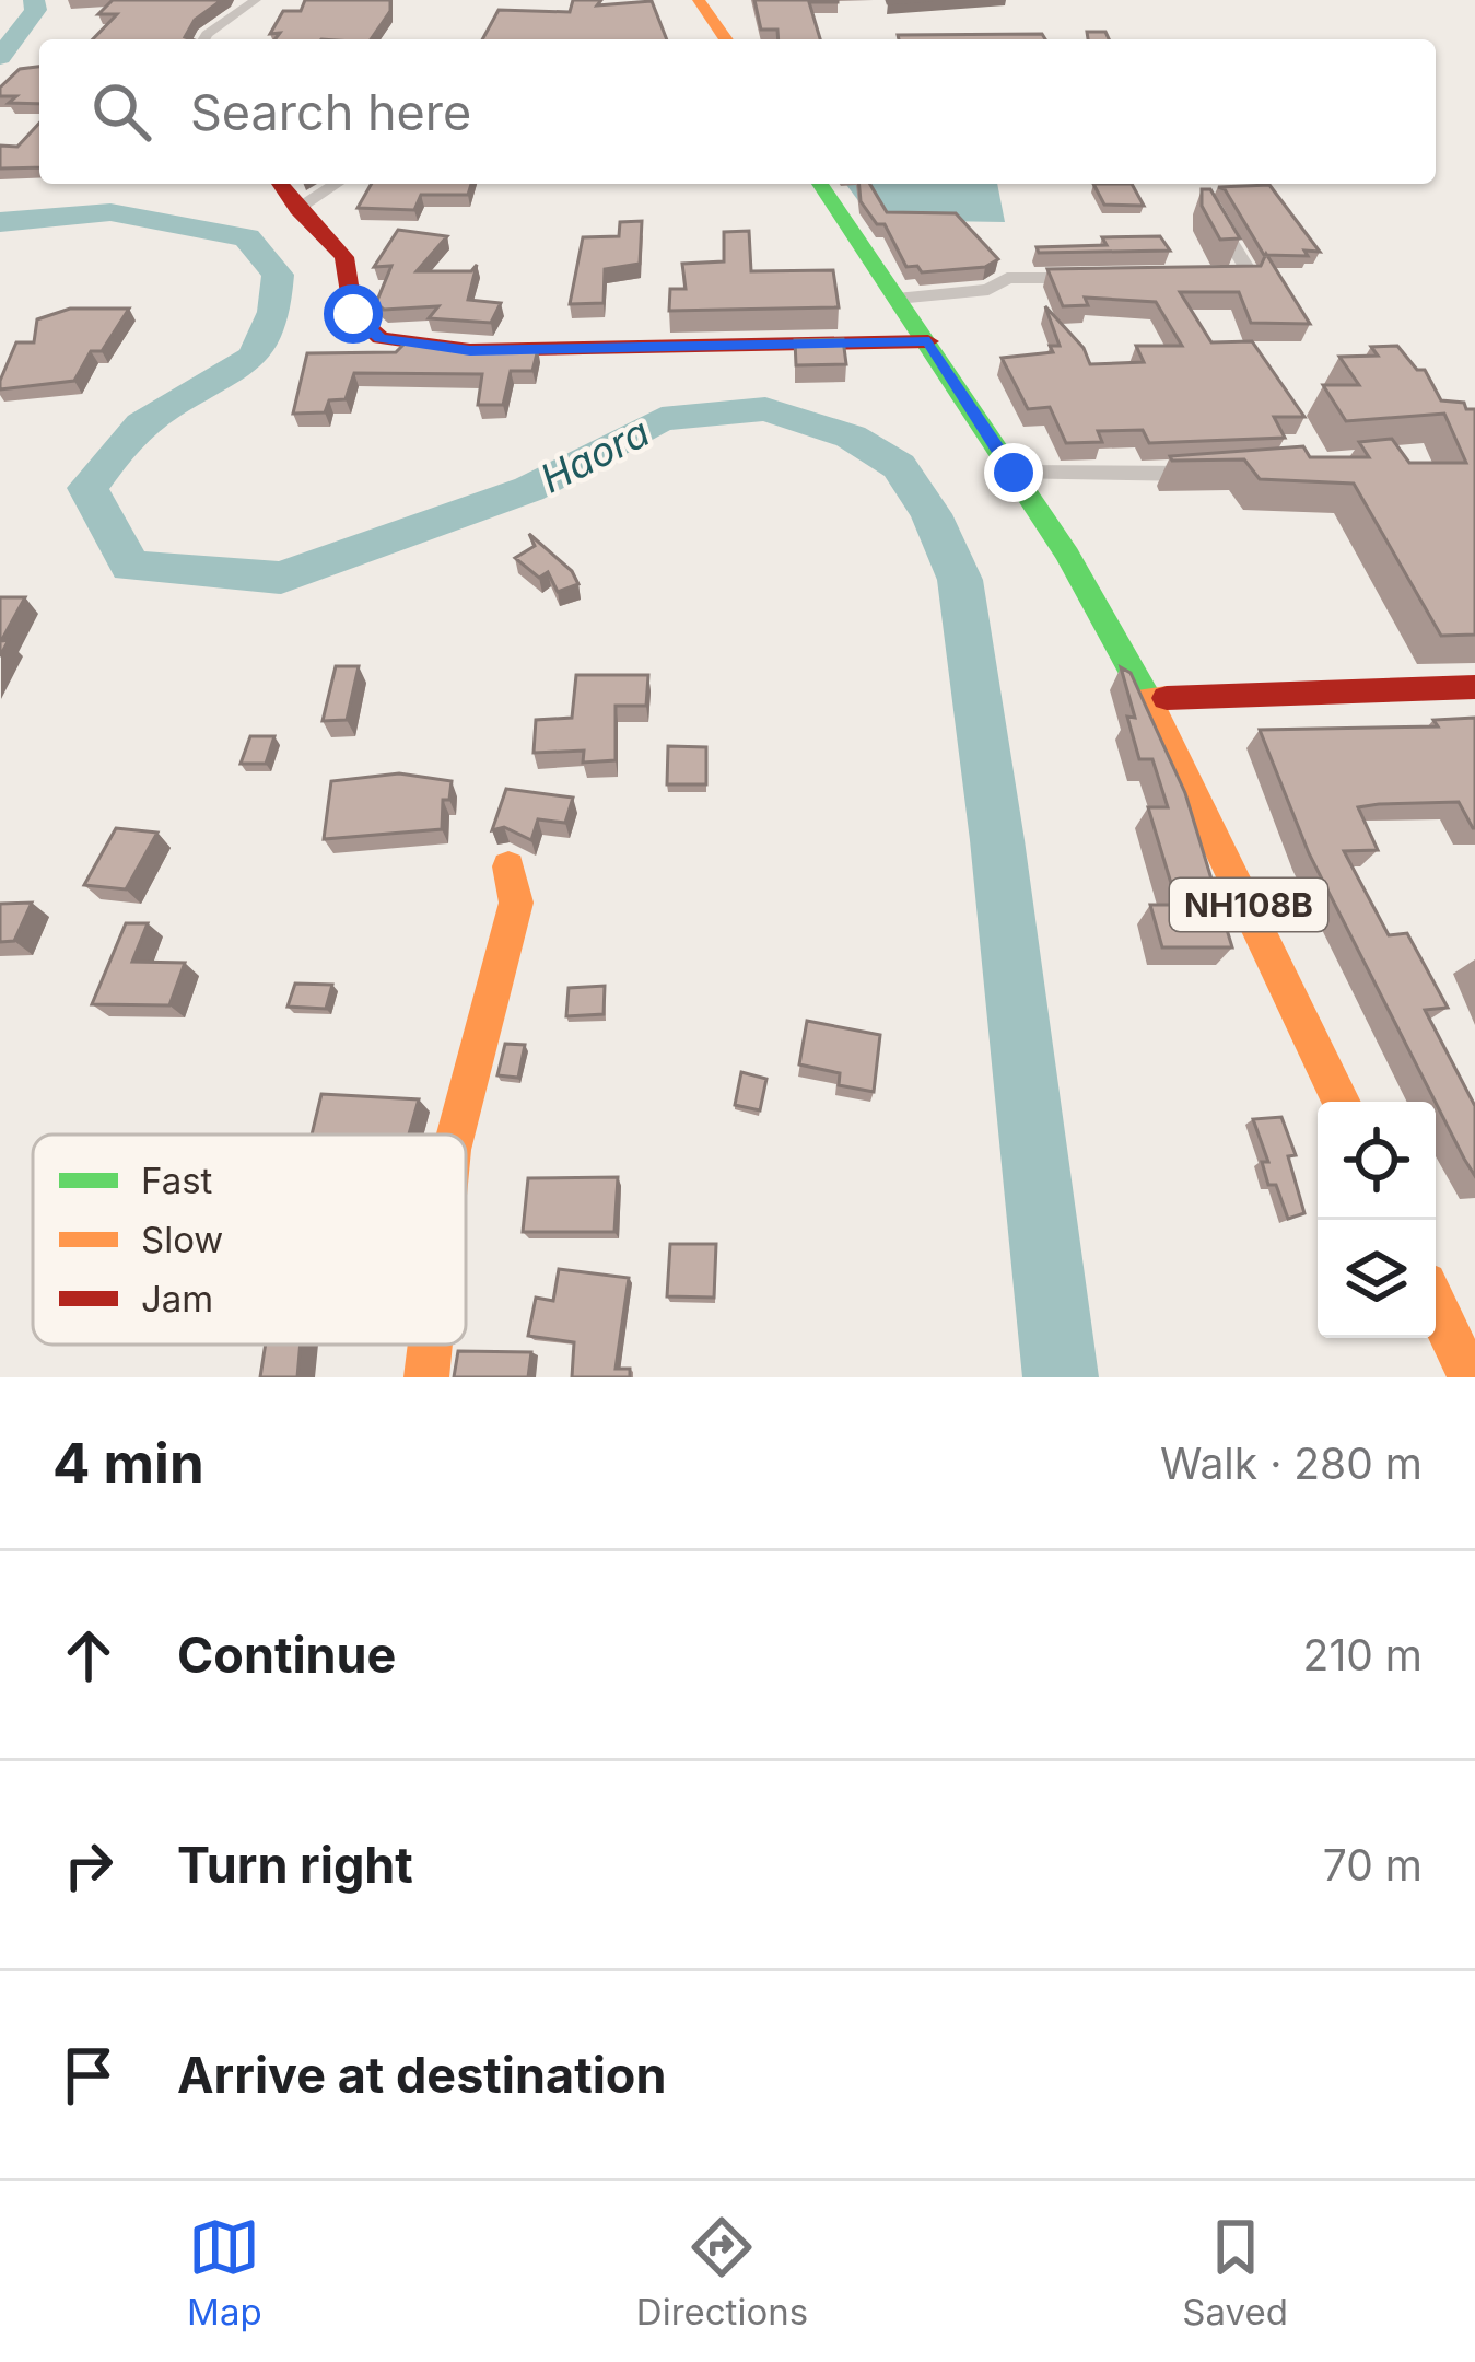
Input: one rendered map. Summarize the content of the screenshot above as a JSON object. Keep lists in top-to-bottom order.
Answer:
{
  "streets": {
    "main road": ["NH108B"]
  },
  "water": ["Haora"],
  "legend": ["Fast", "Slow", "Jam"],
  "page": {
    "search": "Search here",
    "heading": ["4 min", "Walk · 280 m"],
    "list": [
      ["Continue", "210 m"],
      ["Turn right", "70 m"],
      "Arrive at destination"
    ],
    "nav": ["Map", "Directions", "Saved"]
  }
}
